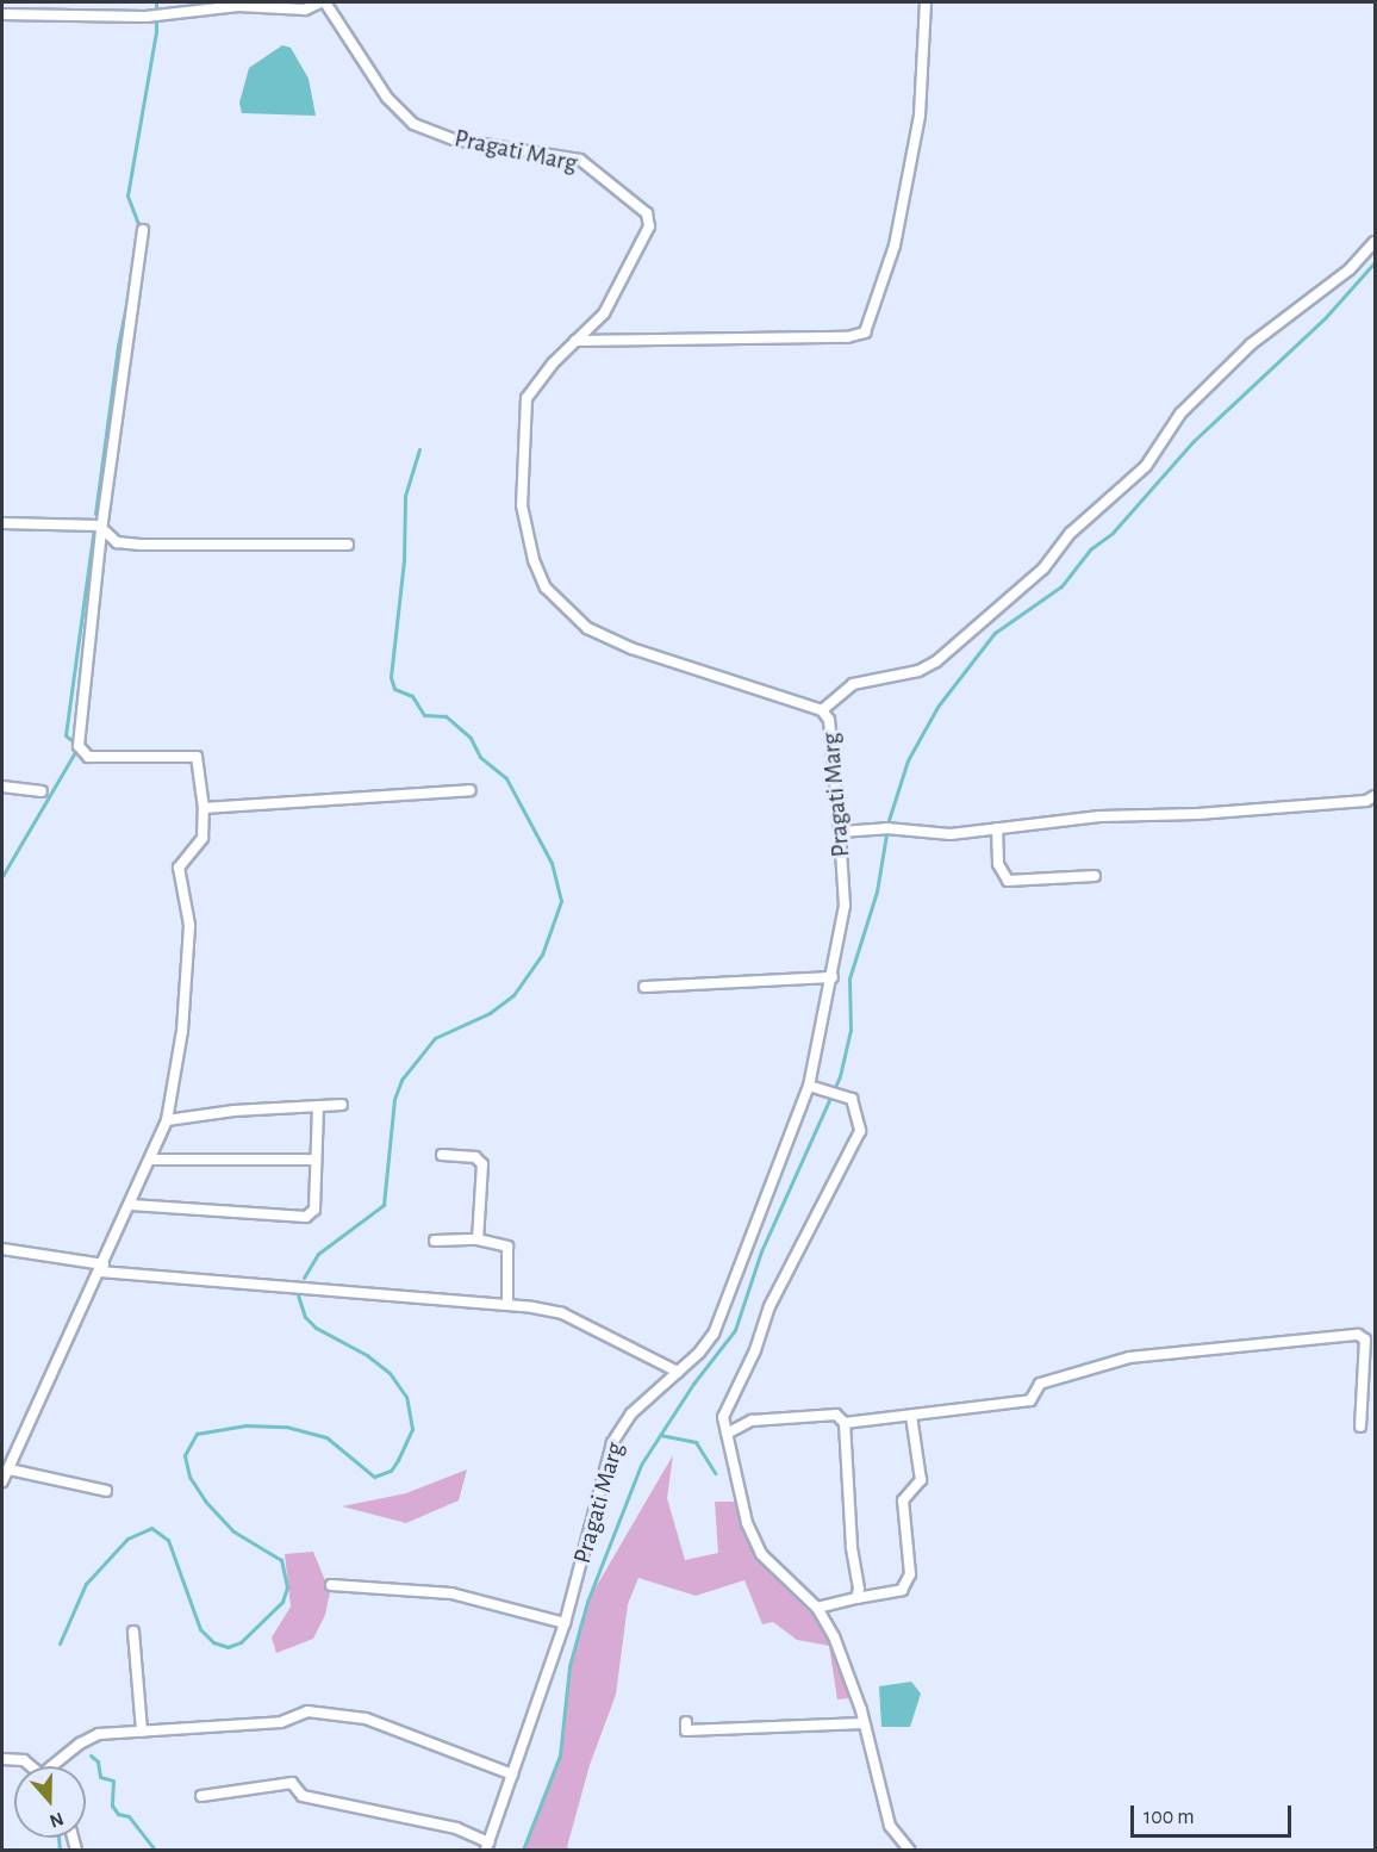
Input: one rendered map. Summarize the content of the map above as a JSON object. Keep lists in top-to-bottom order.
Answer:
{
  "streets": {
    "street": ["Pragati Marg"]
  },
  "scale_bar": "100 m",
  "north": "bottom"
}
